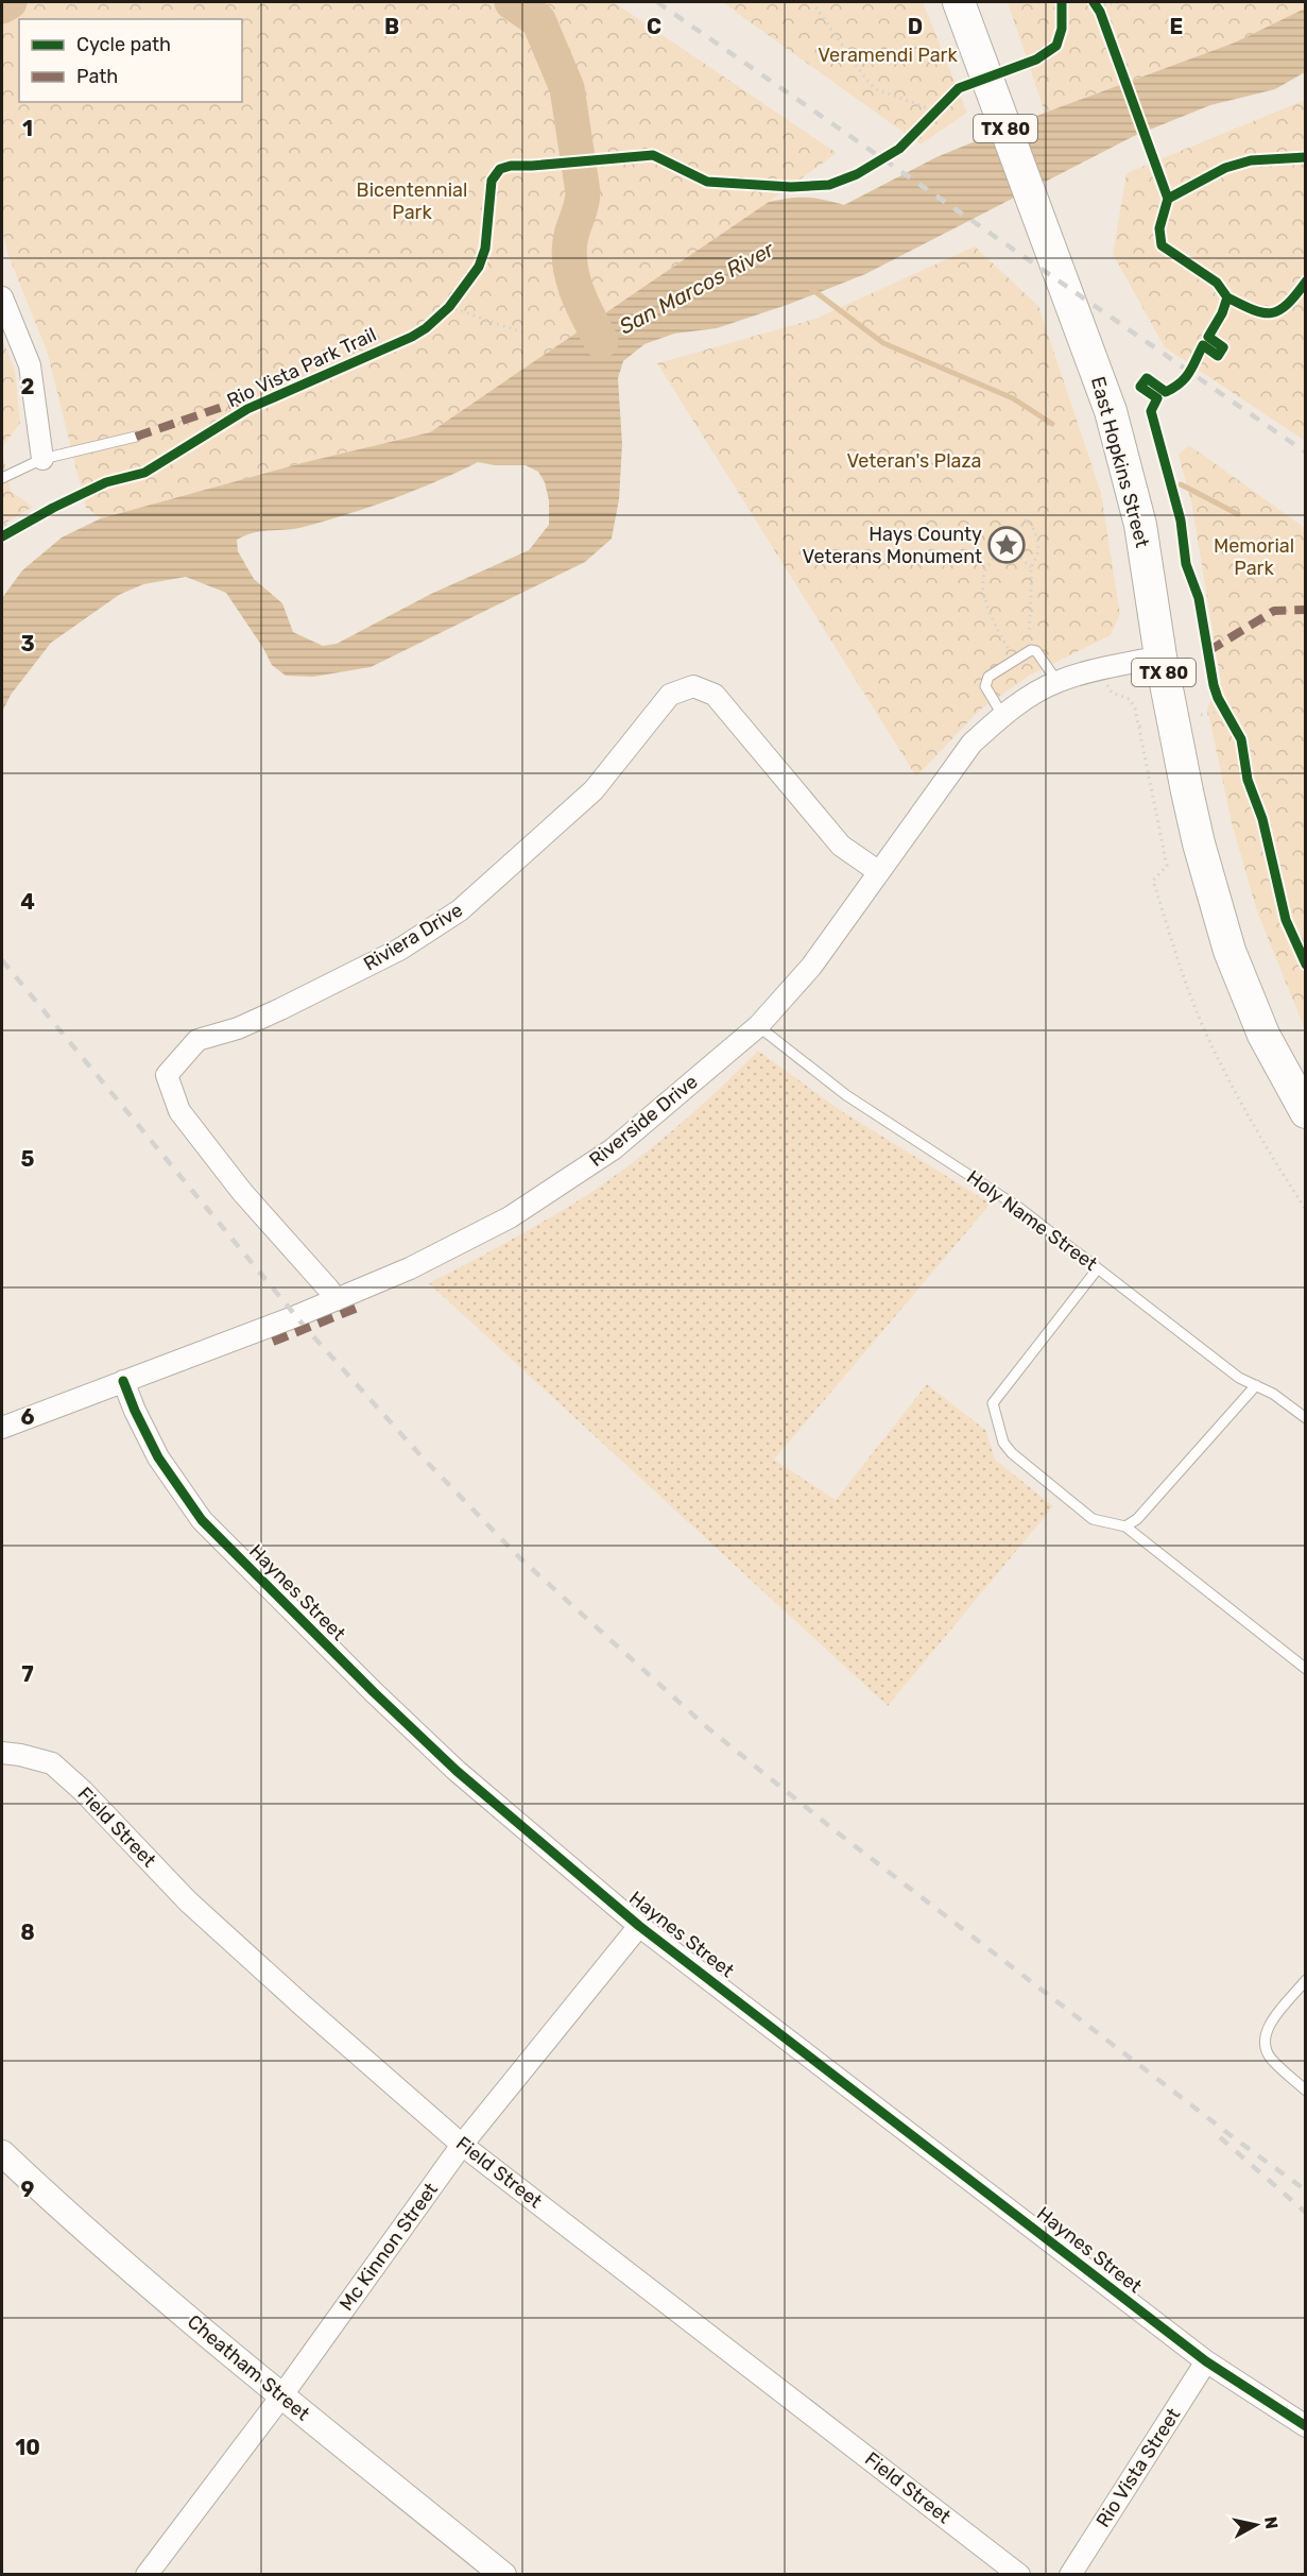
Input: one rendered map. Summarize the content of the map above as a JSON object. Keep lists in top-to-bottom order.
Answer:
{
  "streets": {
    "main road": ["TX 80", "East Hopkins Street"],
    "street": [
      "Riviera Drive",
      "Riverside Drive",
      "Haynes Street",
      "Field Street",
      "Mc Kinnon Street",
      "Cheatham Street",
      "Rio Vista Street"
    ],
    "lane": ["Holy Name Street"],
    "cycle path": ["Rio Vista Park Trail"]
  },
  "crossings": [
    ["East Hopkins Street", "Riverside Drive"],
    ["Riviera Drive", "Riverside Drive"],
    ["Riverside Drive", "Holy Name Street"],
    ["Riverside Drive", "Haynes Street"],
    ["Haynes Street", "Mc Kinnon Street"],
    ["Haynes Street", "Rio Vista Street"],
    ["Field Street", "Mc Kinnon Street"],
    ["Mc Kinnon Street", "Cheatham Street"]
  ],
  "water": ["San Marcos River"],
  "parks": [
    "Veramendi Park",
    "Bicentennial Park",
    "Veteran's Plaza",
    "Memorial Park"
  ],
  "places": {
    "place": ["Hays County Veterans Monument"]
  },
  "legend": ["Cycle path", "Path"],
  "north": "right",
  "grid": {
    "columns": [
      "B",
      "C",
      "D",
      "E"
    ],
    "rows": [
      "1",
      "2",
      "3",
      "4",
      "5",
      "6",
      "7",
      "8",
      "9",
      "10"
    ]
  }
}
